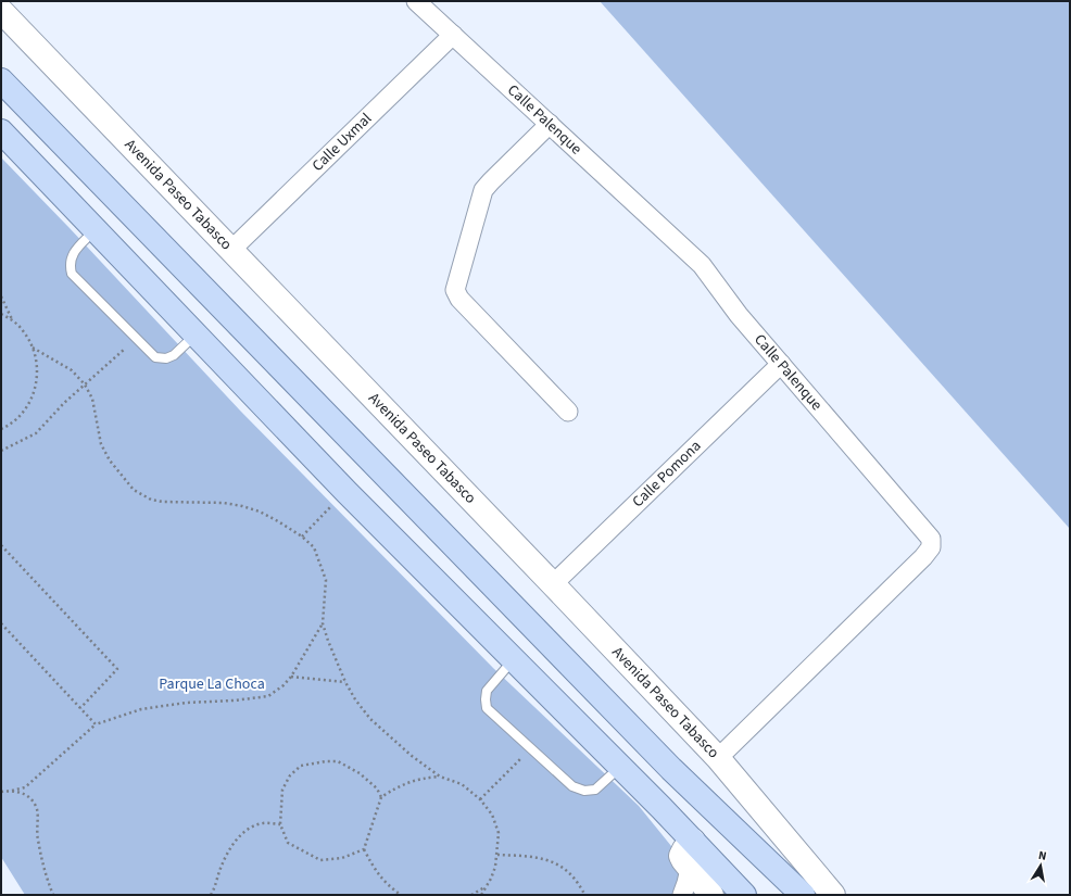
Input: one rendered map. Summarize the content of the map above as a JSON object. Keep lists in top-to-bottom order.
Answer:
{
  "streets": {
    "street": [
      "Calle Palenque",
      "Calle Uxmal",
      "Avenida Paseo Tabasco",
      "Calle Pomona"
    ]
  },
  "crossings": [
    ["Calle Palenque", "Calle Uxmal"],
    ["Calle Palenque", "Avenida Paseo Tabasco"],
    ["Calle Palenque", "Calle Pomona"],
    ["Calle Uxmal", "Avenida Paseo Tabasco"],
    ["Avenida Paseo Tabasco", "Calle Pomona"]
  ],
  "parks": ["Parque La Choca"],
  "north": "top"
}
